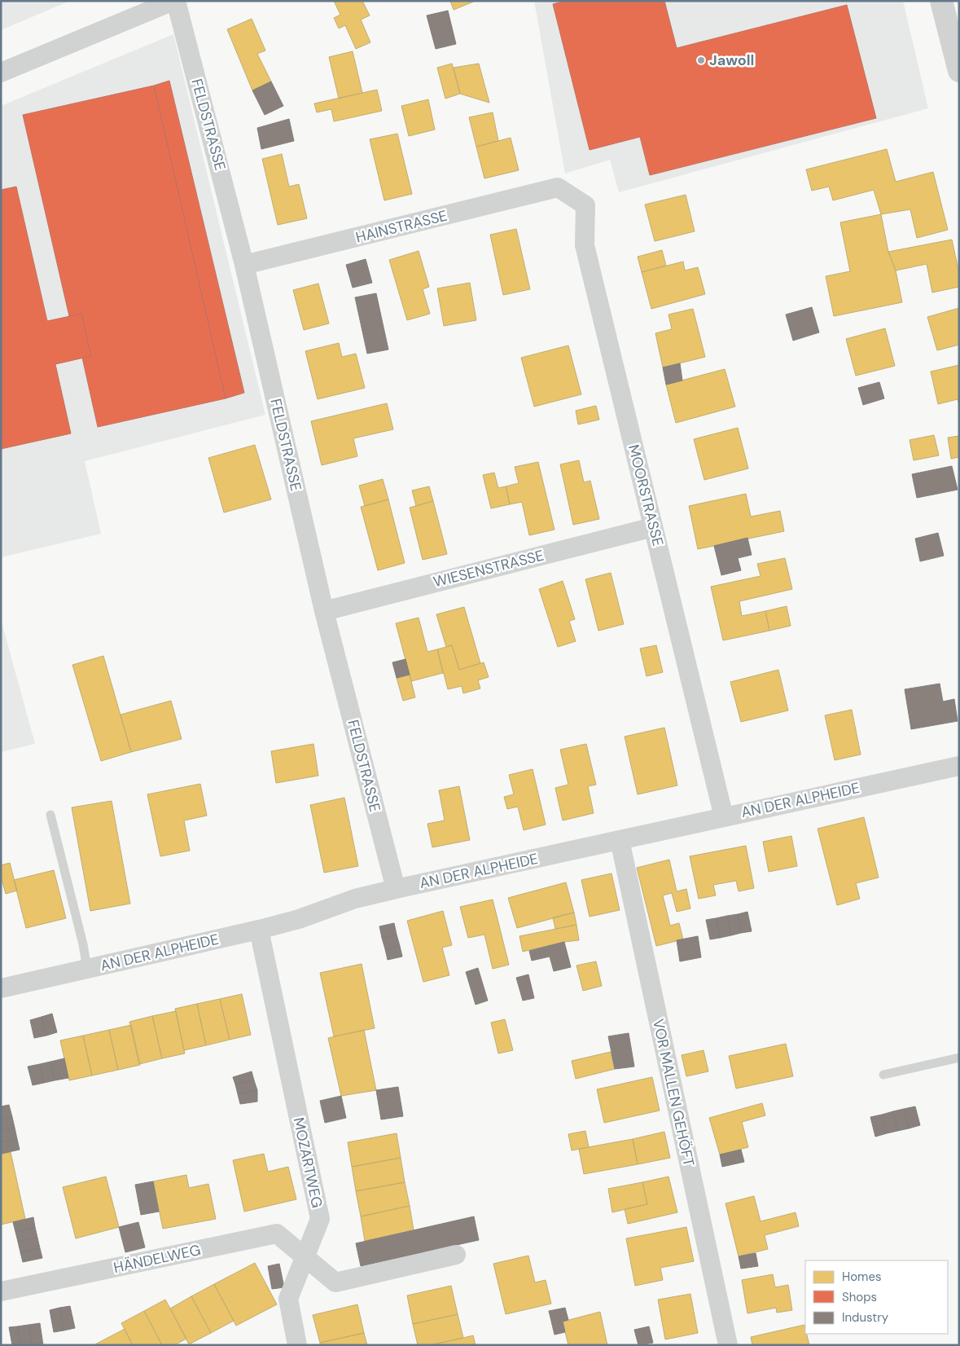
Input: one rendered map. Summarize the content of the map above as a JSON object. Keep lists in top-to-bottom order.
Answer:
{
  "streets": {
    "street": [
      "FELDSTRASSE",
      "HAINSTRASSE",
      "MOORSTRASSE",
      "WIESENSTRASSE",
      "AN DER ALPHEIDE",
      "VOR MALLEN GEHÖFT",
      "MOZARTWEG",
      "HÄNDELWEG"
    ]
  },
  "crossings": [
    ["FELDSTRASSE", "HAINSTRASSE"],
    ["FELDSTRASSE", "WIESENSTRASSE"],
    ["FELDSTRASSE", "AN DER ALPHEIDE"],
    ["HAINSTRASSE", "MOORSTRASSE"],
    ["MOORSTRASSE", "WIESENSTRASSE"],
    ["MOORSTRASSE", "AN DER ALPHEIDE"],
    ["AN DER ALPHEIDE", "VOR MALLEN GEHÖFT"],
    ["AN DER ALPHEIDE", "MOZARTWEG"],
    ["MOZARTWEG", "HÄNDELWEG"]
  ],
  "places": ["Jawoll"],
  "legend": ["Homes", "Shops", "Industry"]
}
